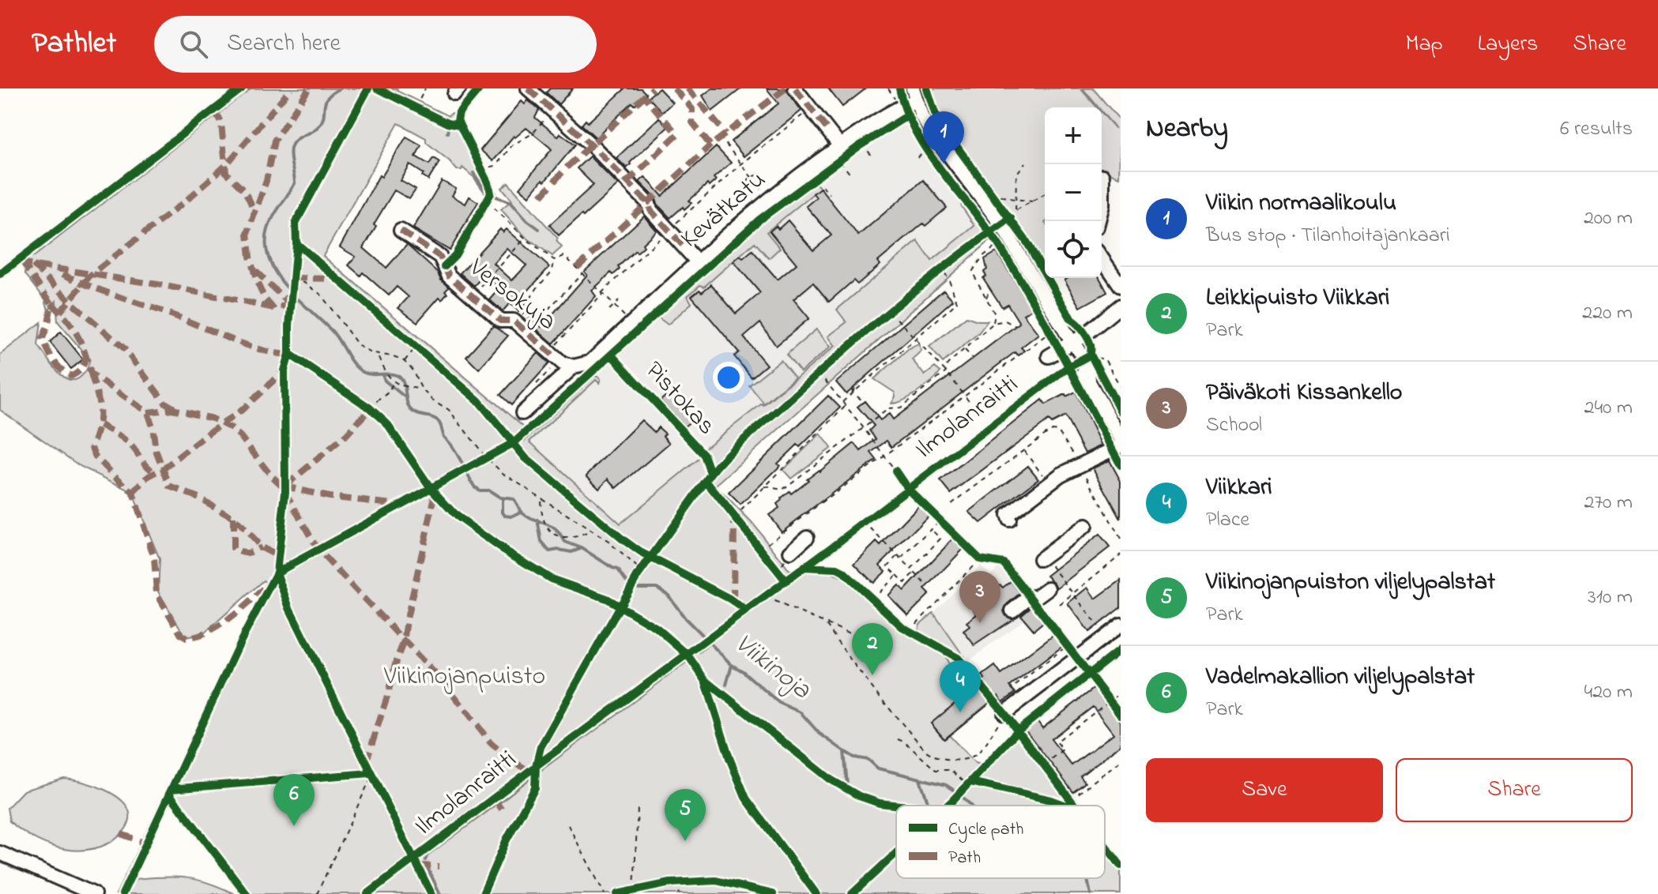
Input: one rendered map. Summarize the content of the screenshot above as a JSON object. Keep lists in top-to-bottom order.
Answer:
{
  "streets": {
    "street": ["Kevätkatu", "Versokuja"],
    "cycle path": ["Pistokas", "Ilmolanraitti"]
  },
  "crossings": [
    ["Kevätkatu", "Versokuja"]
  ],
  "water": ["Viikinoja"],
  "parks": ["Viikinojanpuisto"],
  "legend": ["Cycle path", "Path"],
  "page": {
    "header": "Pathlet",
    "search": "Search here",
    "nav": ["Map", "Layers", "Share"],
    "heading": ["Nearby", "6 results"],
    "map_buttons": ["+", "−"],
    "pins": [
      "1",
      "3",
      "2",
      "4",
      "6",
      "5"
    ],
    "list": [
      {
        "mark": "1",
        "name": "Viikin normaalikoulu",
        "note": "Bus stop · Tilanhoitajankaari",
        "value": "200 m"
      },
      {
        "mark": "2",
        "name": "Leikkipuisto Viikkari",
        "note": "Park",
        "value": "220 m"
      },
      {
        "mark": "3",
        "name": "Päiväkoti Kissankello",
        "note": "School",
        "value": "240 m"
      },
      {
        "mark": "4",
        "name": "Viikkari",
        "note": "Place",
        "value": "270 m"
      },
      {
        "mark": "5",
        "name": "Viikinojanpuiston viljelypalstat",
        "note": "Park",
        "value": "310 m"
      },
      {
        "mark": "6",
        "name": "Vadelmakallion viljelypalstat",
        "note": "Park",
        "value": "420 m"
      }
    ],
    "buttons": ["Save", "Share"]
  }
}
